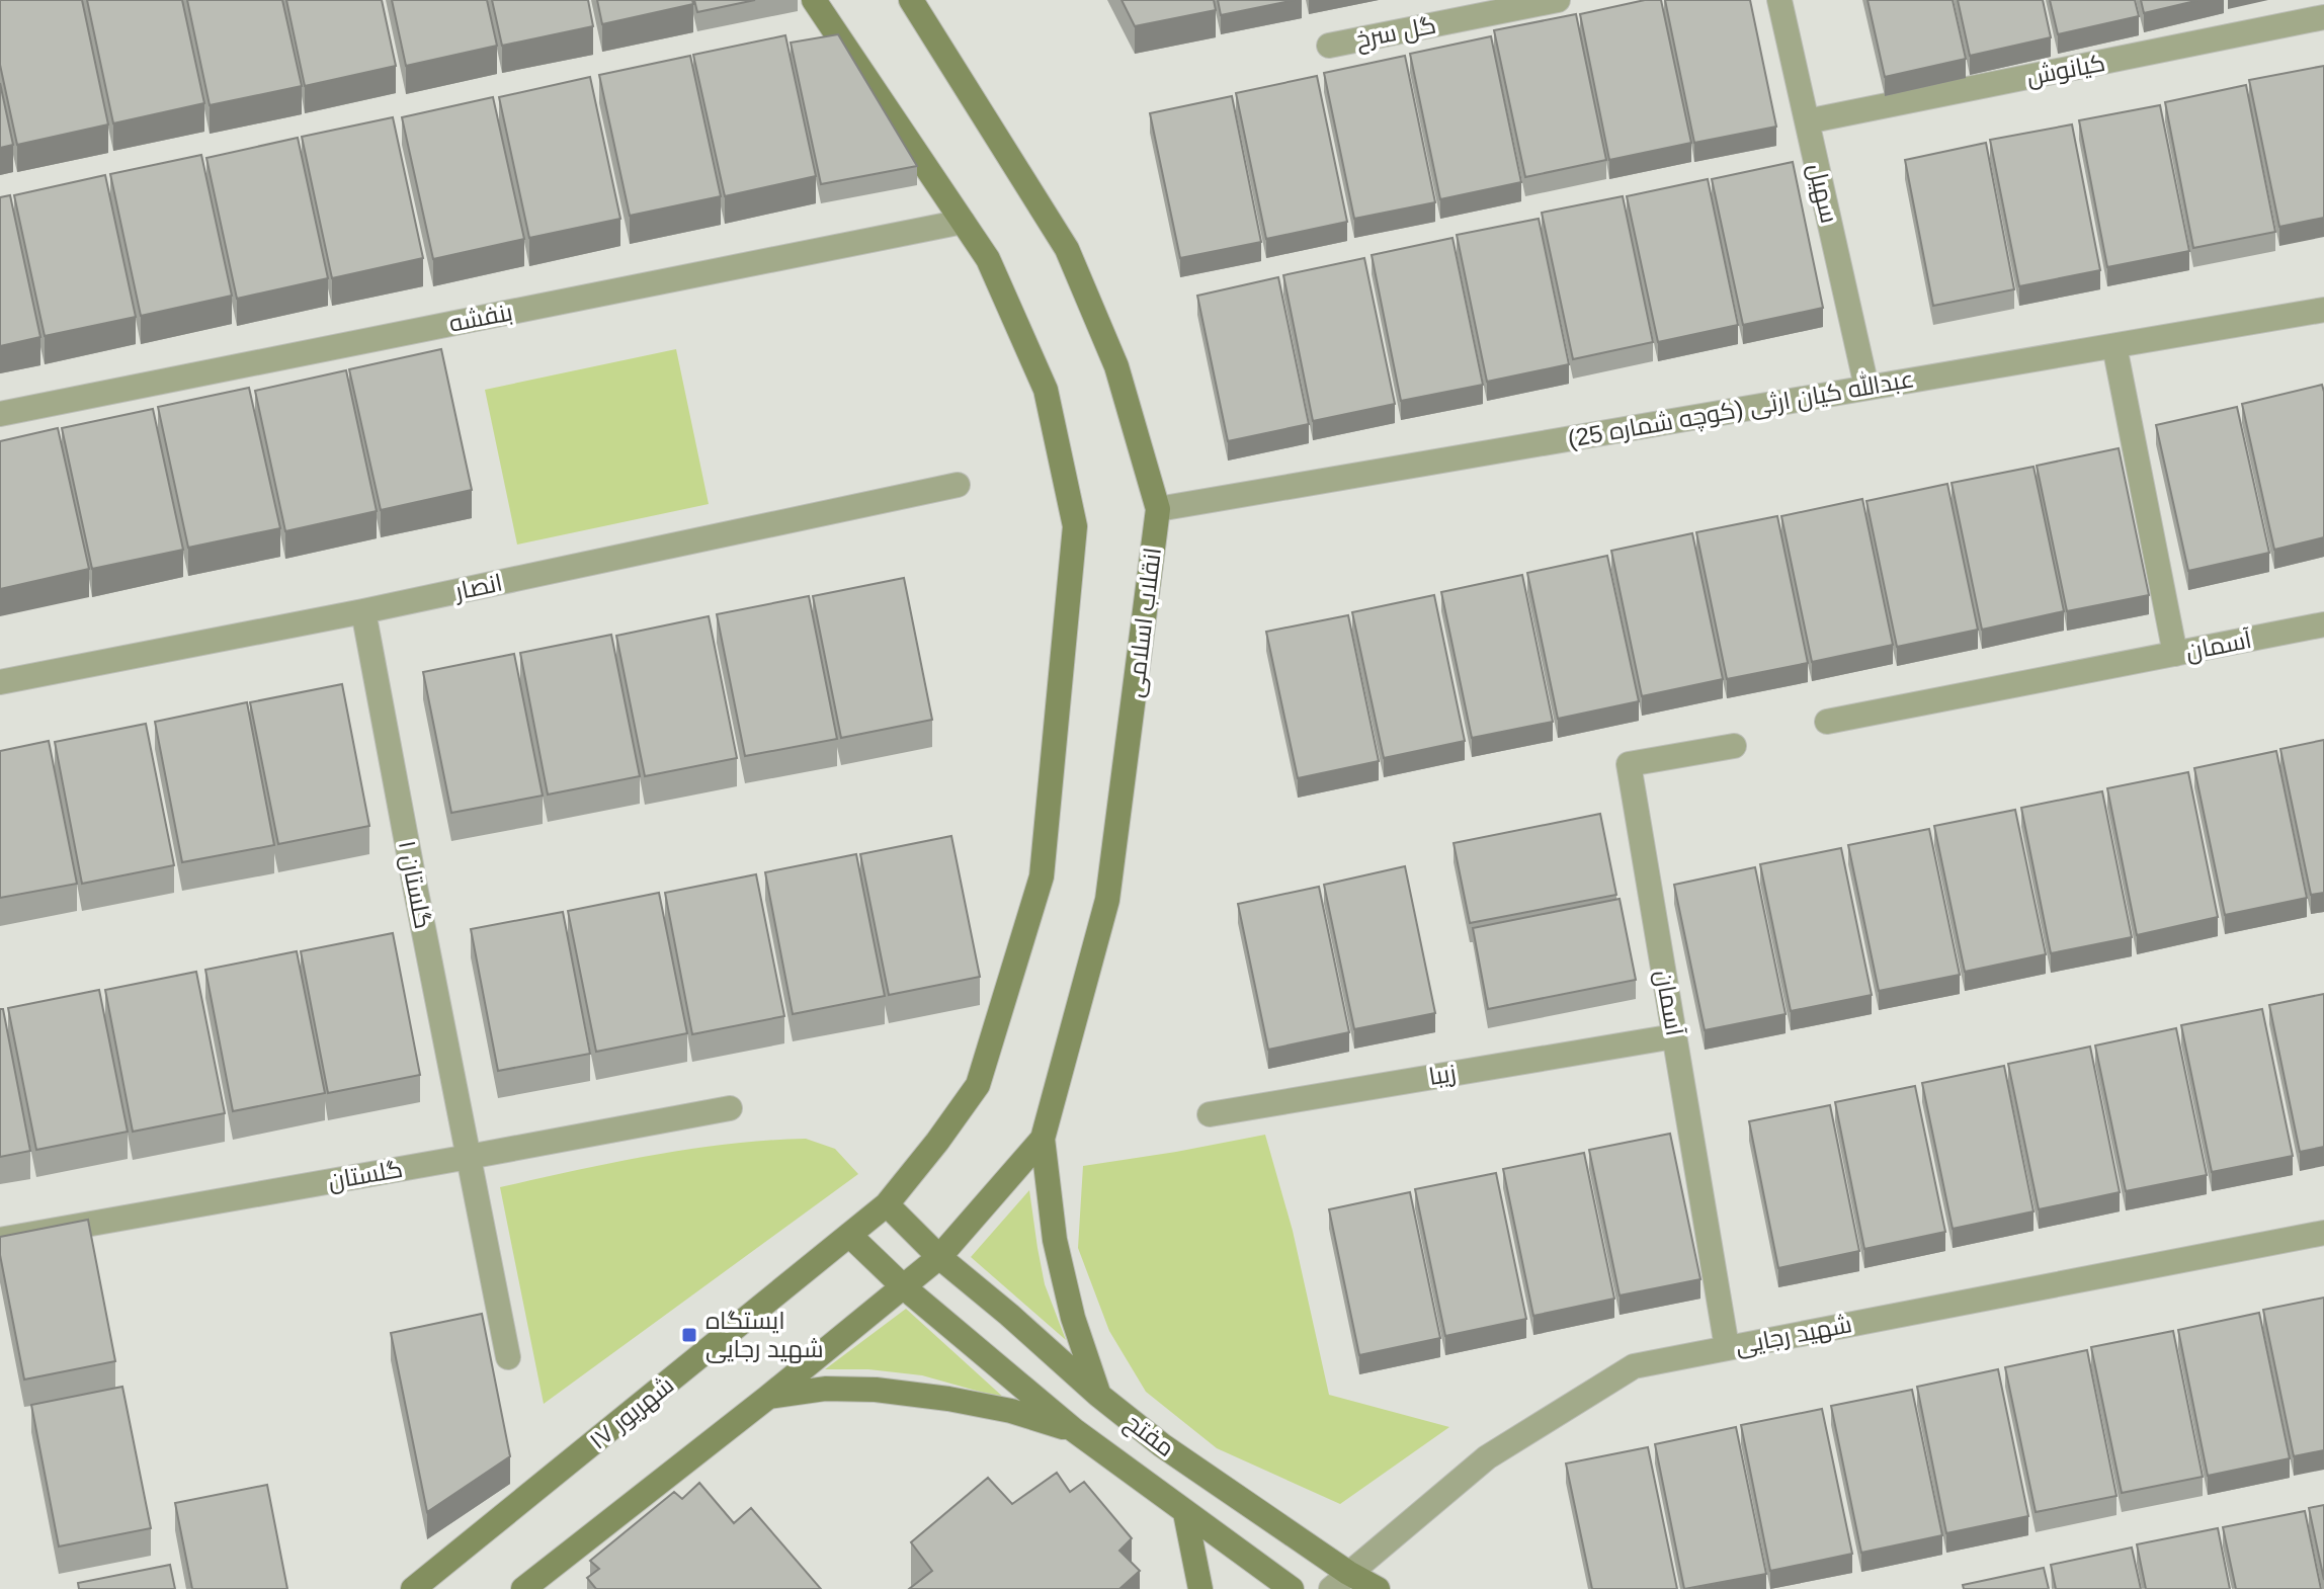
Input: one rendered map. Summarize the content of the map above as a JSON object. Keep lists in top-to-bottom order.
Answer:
{
  "streets": {
    "main road": ["انقلاب اسلامی", "۱۷ شهریور", "مفتح"],
    "street": [
      "گل سرخ",
      "کیانوش",
      "سهیل",
      "بنفشه",
      "عبدالله کیان ارثی (کوچه شماره 25)",
      "انصار",
      "آسمان",
      "گلستان ۱",
      "زیبا",
      "گلستان",
      "شهید رجایی"
    ]
  },
  "crossings": [
    ["کیانوش", "سهیل"],
    ["سهیل", "عبدالله کیان ارثی (کوچه شماره 25)"],
    ["عبدالله کیان ارثی (کوچه شماره 25)", "انقلاب اسلامی"],
    ["انصار", "گلستان ۱"],
    ["انقلاب اسلامی", "مفتح"],
    ["آسمان", "زیبا"],
    ["آسمان", "شهید رجایی"],
    ["گلستان ۱", "گلستان"],
    ["شهید رجایی", "مفتح"],
    ["۱۷ شهریور", "مفتح"]
  ],
  "places": {
    "transit": ["ایستگاه شهید رجایی"]
  }
}
